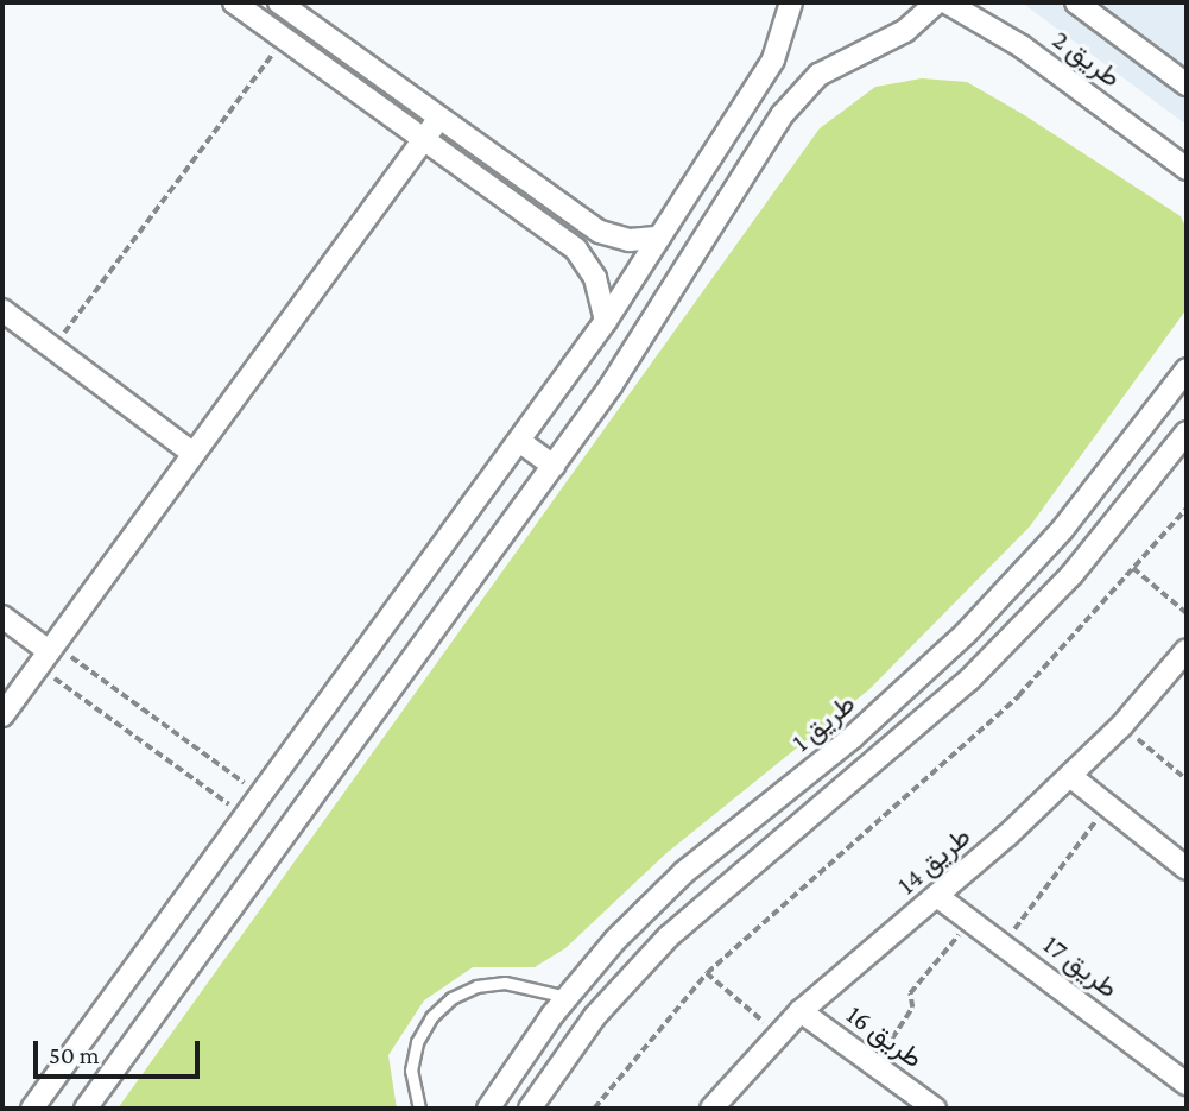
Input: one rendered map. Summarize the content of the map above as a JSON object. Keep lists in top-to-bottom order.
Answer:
{
  "streets": {
    "street": [
      "طريق 2",
      "طريق 1",
      "طريق 14",
      "طريق 17",
      "طريق 16"
    ]
  },
  "crossings": [
    ["طريق 14", "طريق 17"],
    ["طريق 14", "طريق 16"]
  ],
  "scale_bar": "50 m"
}
